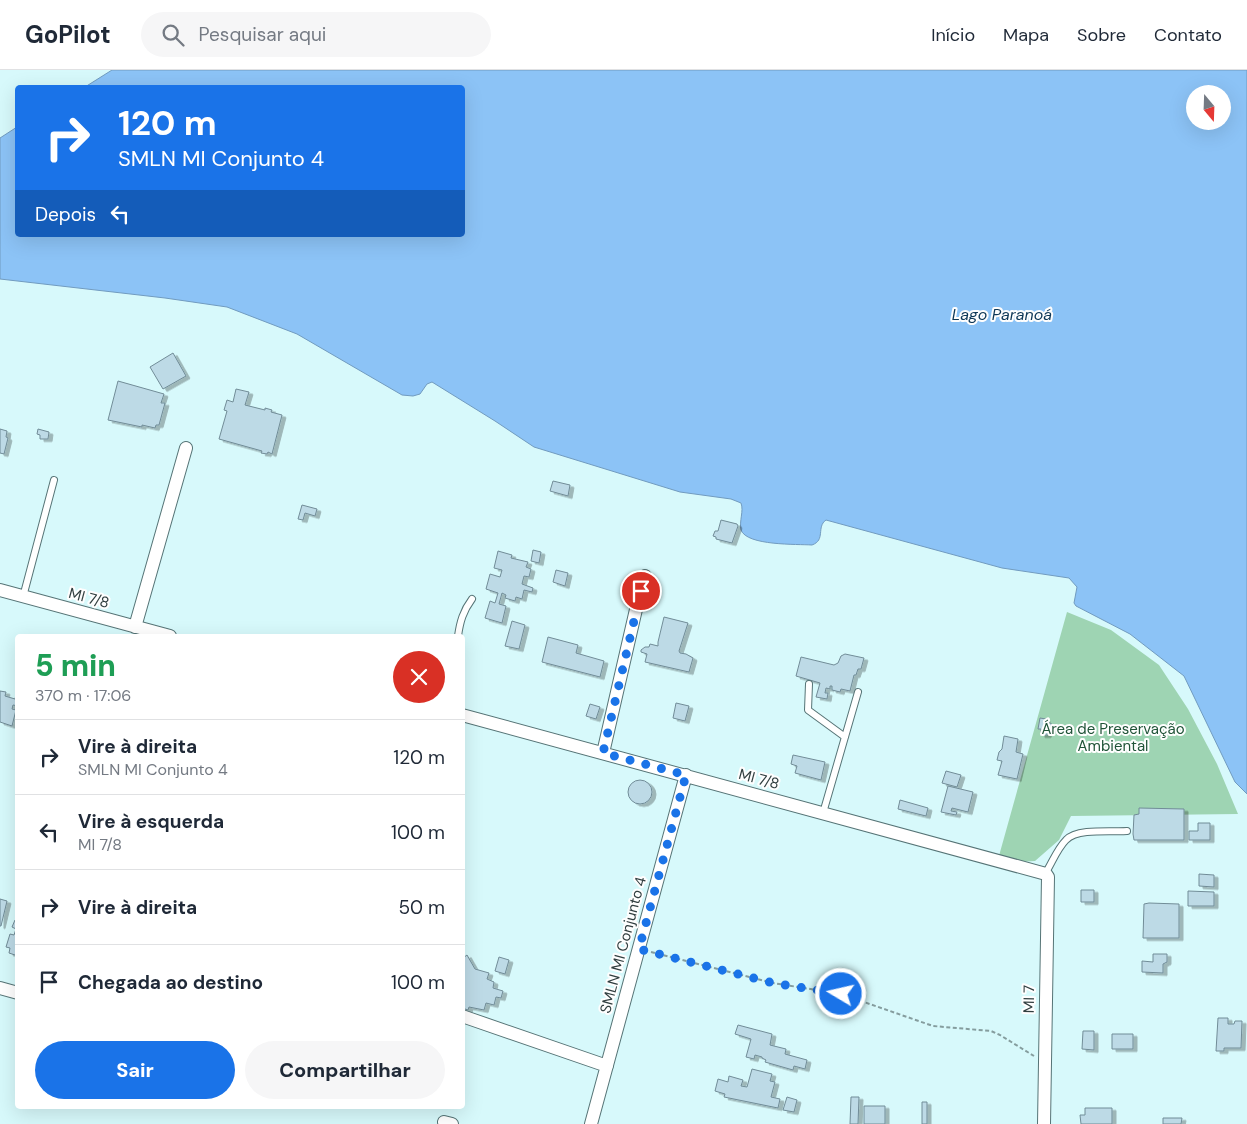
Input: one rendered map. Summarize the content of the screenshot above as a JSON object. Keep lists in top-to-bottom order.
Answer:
{
  "streets": {
    "street": ["MI 7/8", "SMLN MI Conjunto 4", "MI 7"]
  },
  "crossings": [
    ["MI 7/8", "SMLN MI Conjunto 4"],
    ["MI 7/8", "MI 7"]
  ],
  "water": ["Lago Paranoá"],
  "parks": ["Área de Preservação Ambiental"],
  "north": "bottom",
  "page": {
    "header": "GoPilot",
    "search": "Pesquisar aqui",
    "nav": [
      "Início",
      "Mapa",
      "Sobre",
      "Contato"
    ],
    "turn": ["120 m", "SMLN MI Conjunto 4"],
    "then": "Depois",
    "heading": ["5 min", "370 m · 17:06"],
    "list": [
      {
        "name": "Vire à direita",
        "note": "SMLN MI Conjunto 4",
        "value": "120 m"
      },
      {
        "name": "Vire à esquerda",
        "note": "MI 7/8",
        "value": "100 m"
      },
      {
        "name": "Vire à direita",
        "value": "50 m"
      },
      {
        "name": "Chegada ao destino",
        "value": "100 m"
      }
    ],
    "buttons": ["Sair", "Compartilhar"]
  }
}
